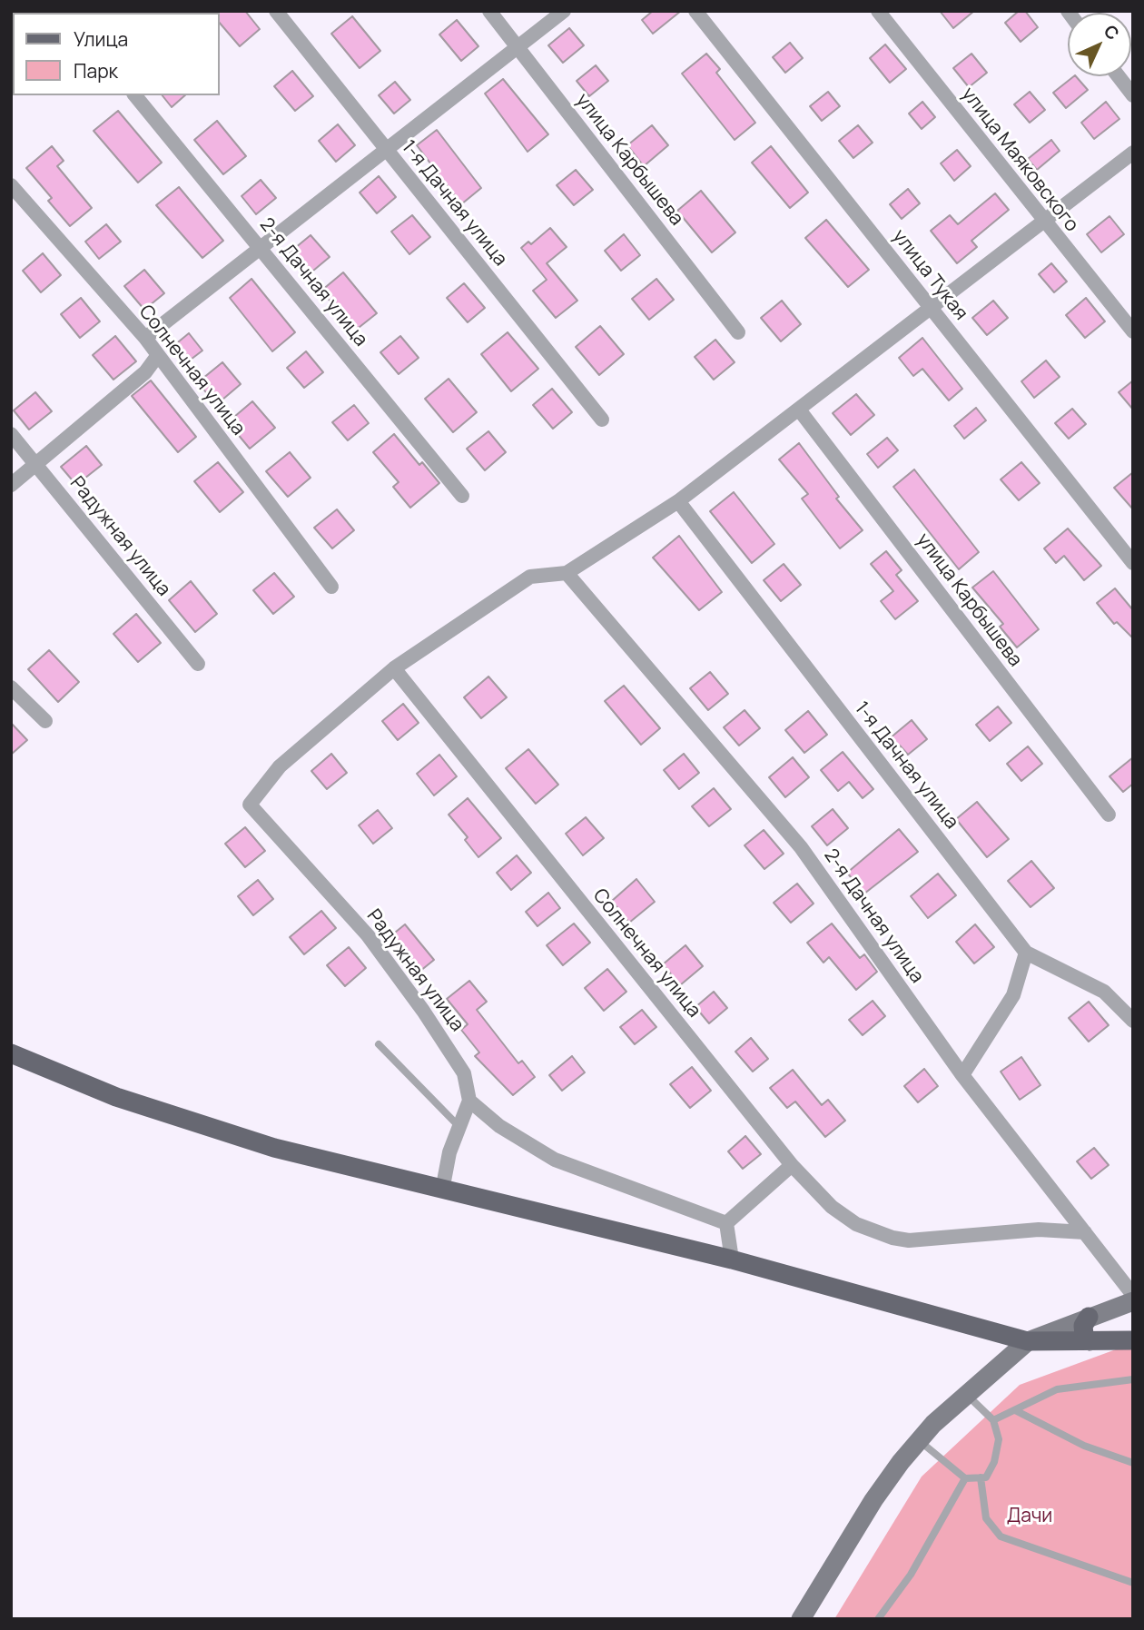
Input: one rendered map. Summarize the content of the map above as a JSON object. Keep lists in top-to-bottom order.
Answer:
{
  "streets": {
    "street": [
      "улица Карбышева",
      "улица Маяковского",
      "1-я Дачная улица",
      "улица Тукая",
      "2-я Дачная улица",
      "Солнечная улица",
      "Радужная улица"
    ]
  },
  "crossings": [
    ["2-я Дачная улица", "Солнечная улица"],
    ["Солнечная улица", "Радужная улица"]
  ],
  "parks": ["Дачи"],
  "legend": ["Улица", "Парк"],
  "north": "top right"
}
